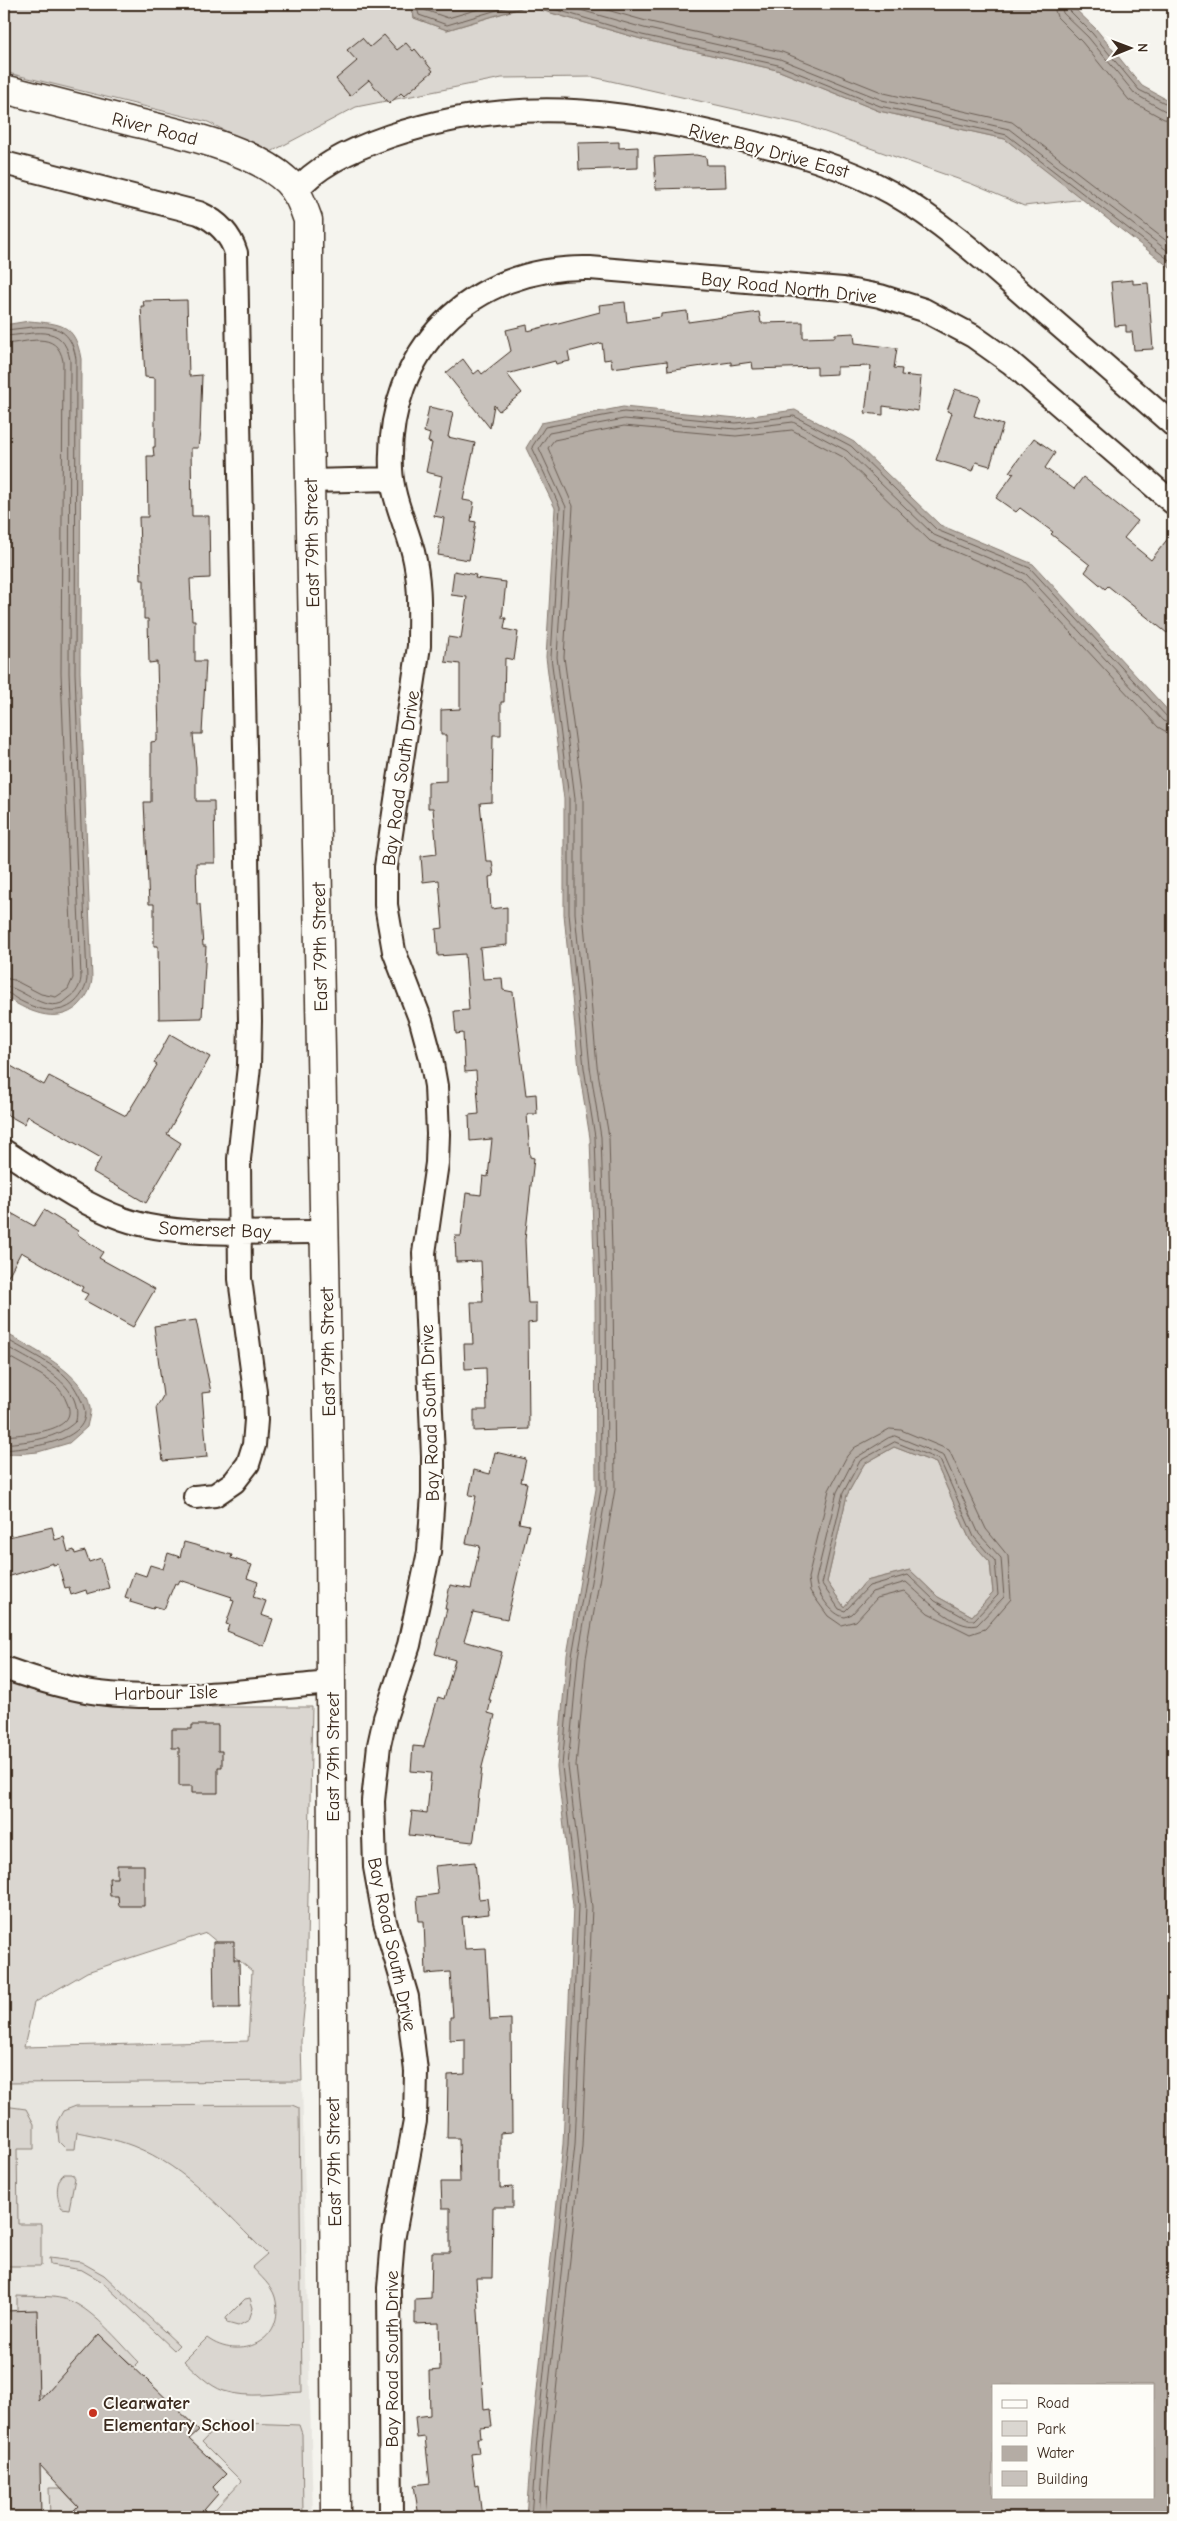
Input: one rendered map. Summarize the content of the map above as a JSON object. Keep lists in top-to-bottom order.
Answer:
{
  "streets": {
    "street": [
      "River Road",
      "River Bay Drive East",
      "Bay Road North Drive",
      "East 79th Street",
      "Bay Road South Drive",
      "Somerset Bay",
      "Harbour Isle"
    ]
  },
  "crossings": [
    ["River Road", "River Bay Drive East"],
    ["River Road", "East 79th Street"],
    ["River Bay Drive East", "East 79th Street"],
    ["Bay Road North Drive", "Bay Road South Drive"],
    ["East 79th Street", "Somerset Bay"],
    ["East 79th Street", "Harbour Isle"]
  ],
  "places": ["Clearwater Elementary School"],
  "legend": [
    "Road",
    "Park",
    "Water",
    "Building"
  ],
  "north": "right"
}
